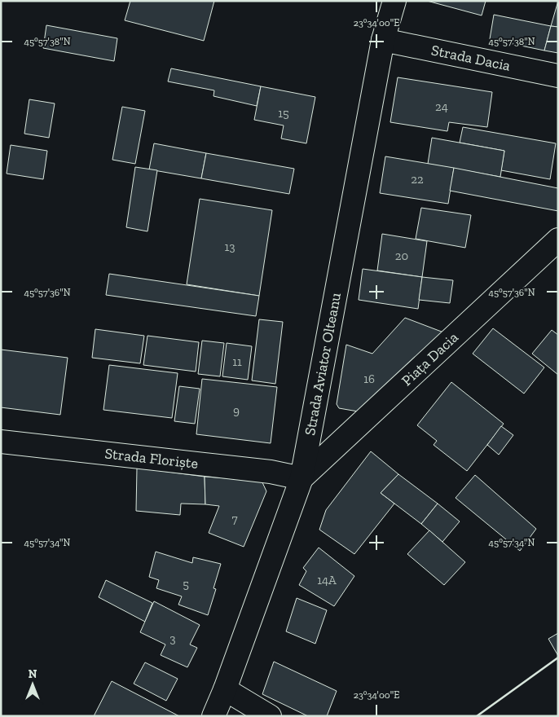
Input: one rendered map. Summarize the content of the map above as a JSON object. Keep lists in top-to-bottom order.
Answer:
{
  "streets": {
    "street": [
      "Strada Dacia",
      "Piața Dacia",
      "Strada Aviator Olteanu",
      "Strada Floriște"
    ]
  },
  "crossings": [
    ["Strada Dacia", "Strada Aviator Olteanu"],
    ["Piața Dacia", "Strada Aviator Olteanu"],
    ["Piața Dacia", "Strada Floriște"],
    ["Strada Aviator Olteanu", "Strada Floriște"]
  ],
  "house_numbers": [
    "24",
    "15",
    "22",
    "13",
    "20",
    "11",
    "16",
    "9",
    "7",
    "14A",
    "5",
    "3"
  ],
  "north": "top",
  "coordinates": [
    "23°34'00\"E",
    "45°57'38\"N",
    "45°57'36\"N",
    "45°57'34\"N"
  ]
}
